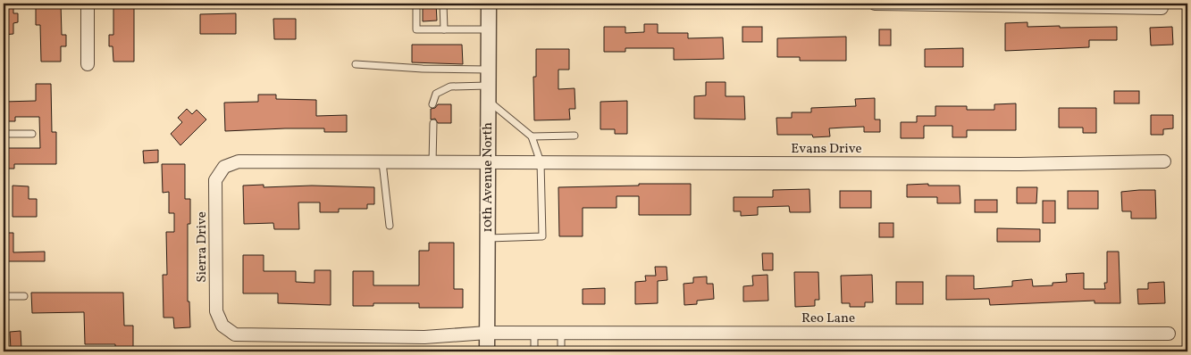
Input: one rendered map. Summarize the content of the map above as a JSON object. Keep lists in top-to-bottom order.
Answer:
{
  "streets": {
    "street": [
      "Evans Drive",
      "10th Avenue North",
      "Sierra Drive",
      "Reo Lane"
    ]
  },
  "crossings": [
    ["Evans Drive", "10th Avenue North"],
    ["Evans Drive", "Sierra Drive"],
    ["10th Avenue North", "Sierra Drive"],
    ["10th Avenue North", "Reo Lane"],
    ["Sierra Drive", "Reo Lane"]
  ]
}
